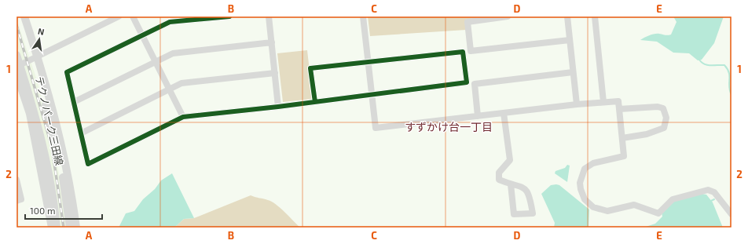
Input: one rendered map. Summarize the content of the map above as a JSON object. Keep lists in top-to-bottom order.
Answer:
{
  "streets": {
    "main road": ["テクノパーク三田線"]
  },
  "districts": ["すずかけ台一丁目"],
  "scale_bar": "100 m",
  "north": "top",
  "grid": {
    "columns": [
      "A",
      "B",
      "C",
      "D",
      "E"
    ],
    "rows": ["1", "2"]
  }
}
